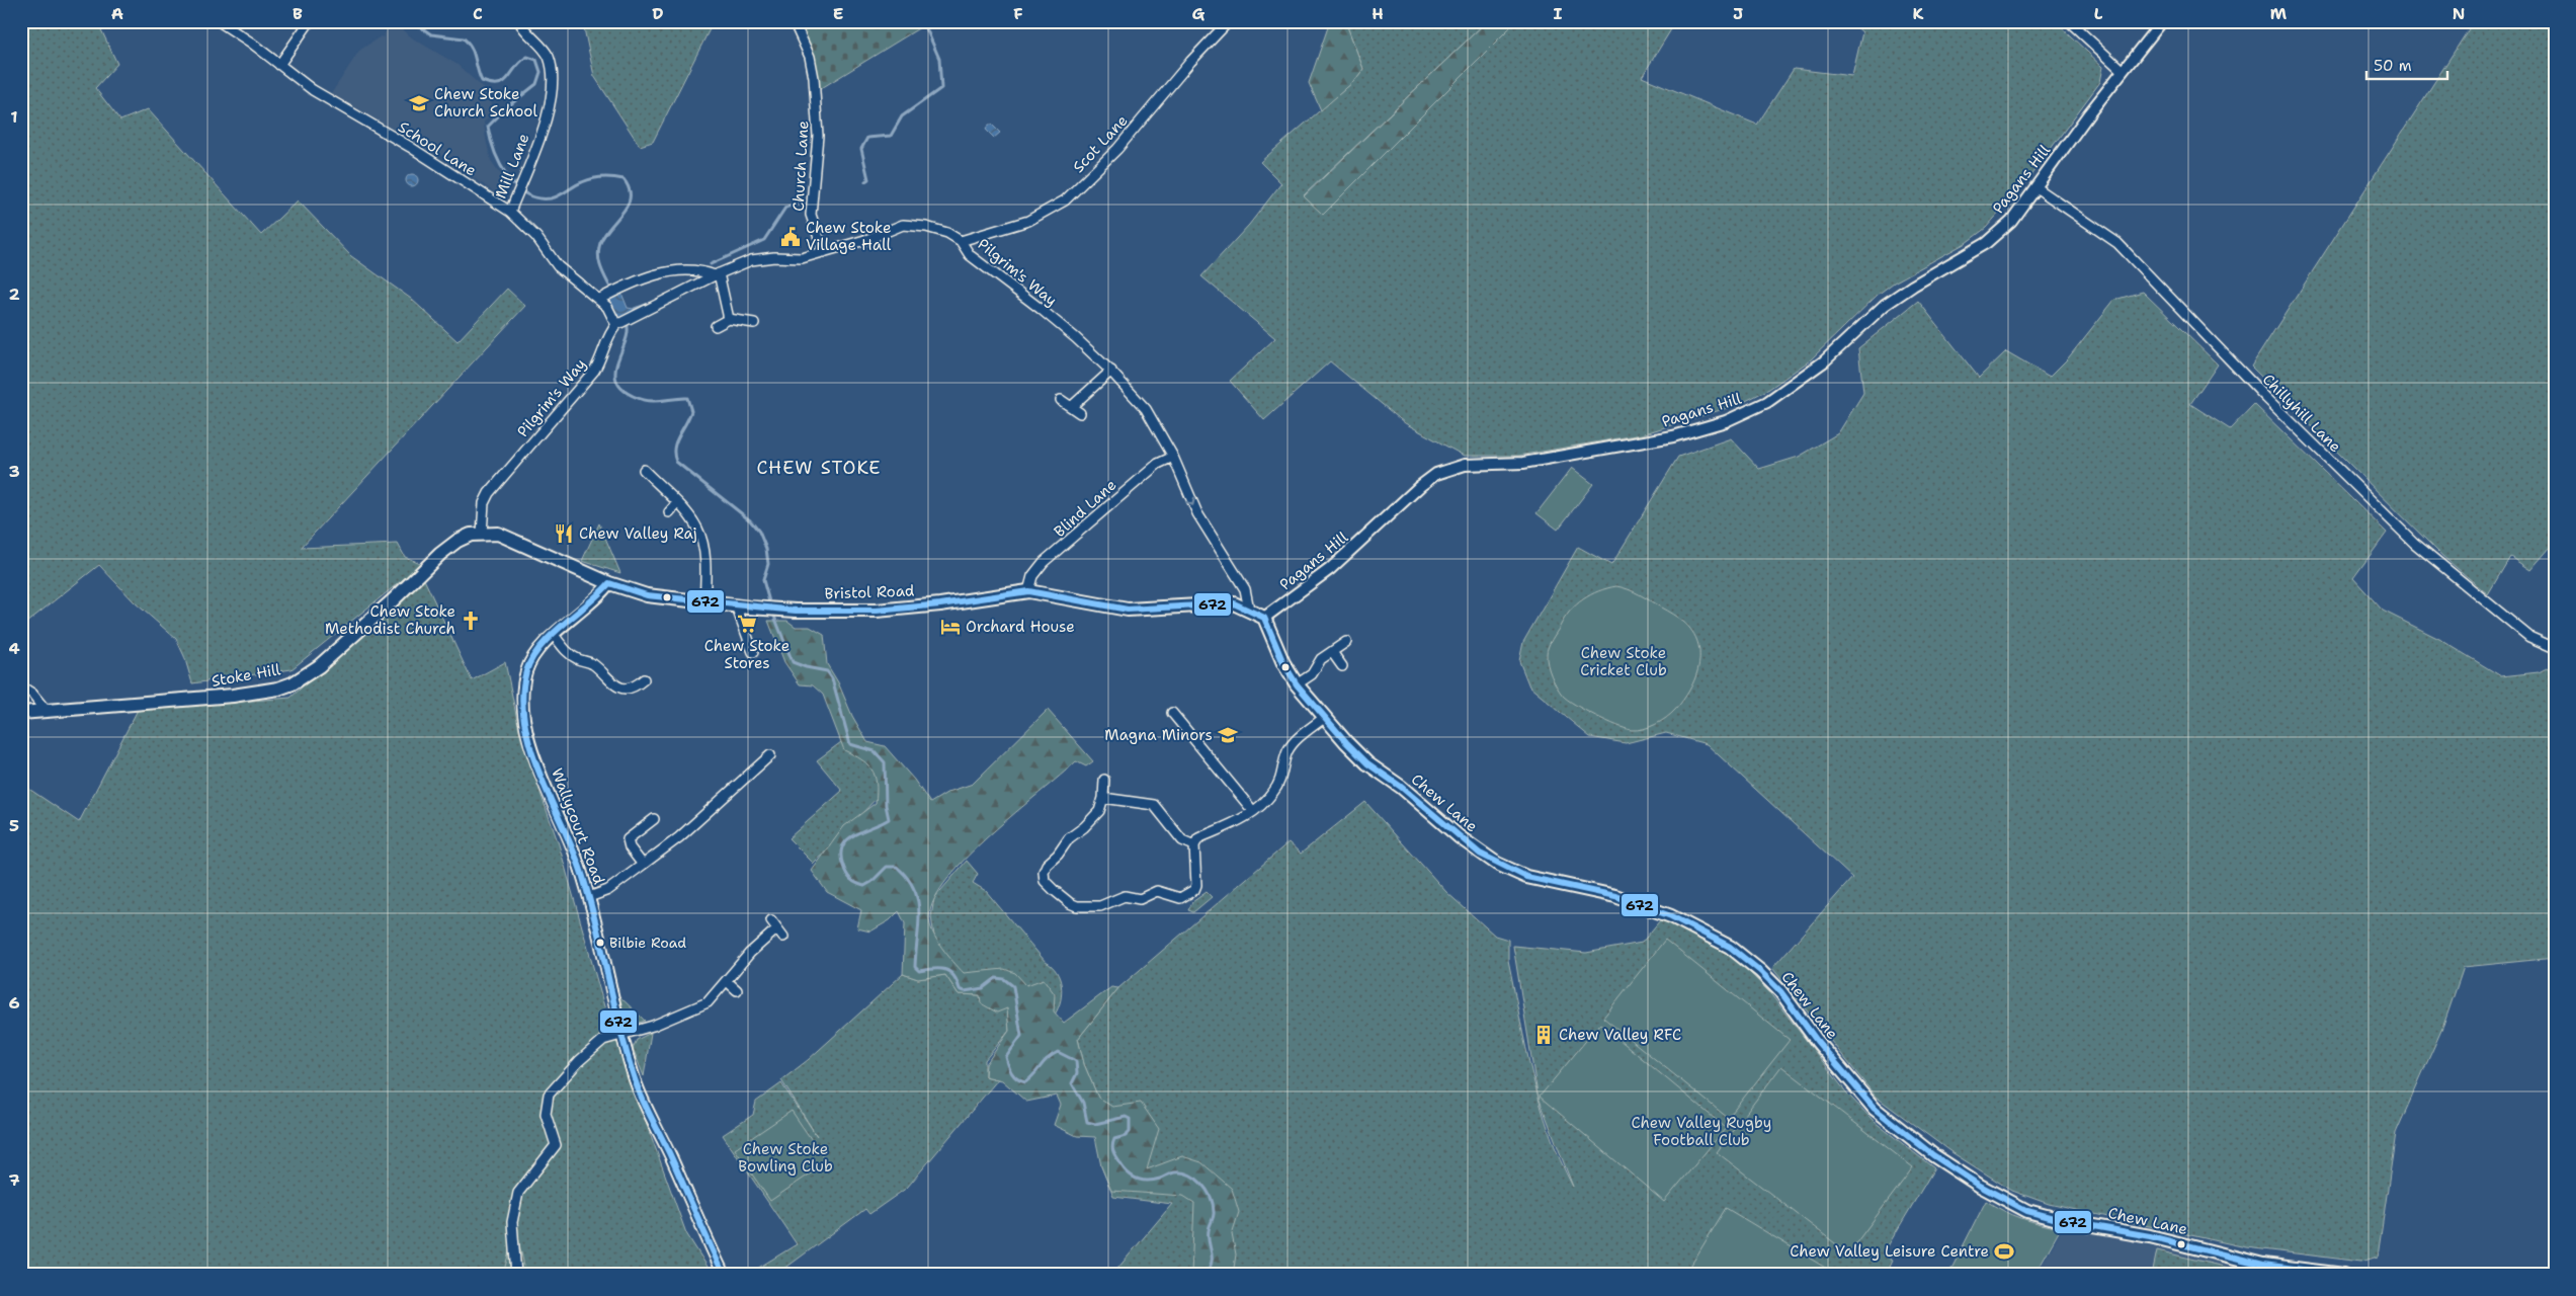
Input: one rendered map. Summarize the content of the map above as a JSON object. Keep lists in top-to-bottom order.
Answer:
{
  "streets": {
    "main road": ["Bristol Road", "Stoke Hill", "Chew Lane"],
    "street": [
      "Scot Lane",
      "School Lane",
      "Mill Lane",
      "Church Lane",
      "Pagans Hill",
      "Pilgrim's Way",
      "Chillyhill Lane",
      "Blind Lane",
      "Wallycourt Road"
    ]
  },
  "crossings": [
    ["Scot Lane", "Pilgrim's Way"],
    ["School Lane", "Mill Lane"],
    ["School Lane", "Pilgrim's Way"],
    ["Church Lane", "Pilgrim's Way"],
    ["Pagans Hill", "Chillyhill Lane"],
    ["Pagans Hill", "Bristol Road"],
    ["Pagans Hill", "Chew Lane"],
    ["Pilgrim's Way", "Blind Lane"],
    ["Pilgrim's Way", "Bristol Road"],
    ["Pilgrim's Way", "Stoke Hill"],
    ["Blind Lane", "Bristol Road"],
    ["Bristol Road", "Stoke Hill"],
    ["Bristol Road", "Chew Lane"],
    ["Bristol Road", "Wallycourt Road"]
  ],
  "districts": ["CHEW STOKE"],
  "parks": ["Chew Stoke Cricket Club", "Chew Valley Rugby Football Club", "Chew Stoke Bowling Club"],
  "places": {
    "school or university": ["Chew Stoke Church School", "Magna Minors"],
    "public building": ["Chew Stoke Village Hall"],
    "restaurant": ["Chew Valley Raj"],
    "church": ["Chew Stoke Methodist Church"],
    "supermarket": ["Chew Stoke Stores"],
    "hotel": ["Orchard House"],
    "other": ["Bilbie Road"],
    "building": ["Chew Valley RFC"],
    "sports": ["Chew Valley Leisure Centre"]
  },
  "lines": ["transit line 672"],
  "scale_bar": "50 m",
  "grid": {
    "columns": [
      "A",
      "B",
      "C",
      "D",
      "E",
      "F",
      "G",
      "H",
      "I",
      "J",
      "K",
      "L",
      "M",
      "N"
    ],
    "rows": [
      "1",
      "2",
      "3",
      "4",
      "5",
      "6",
      "7"
    ]
  }
}
